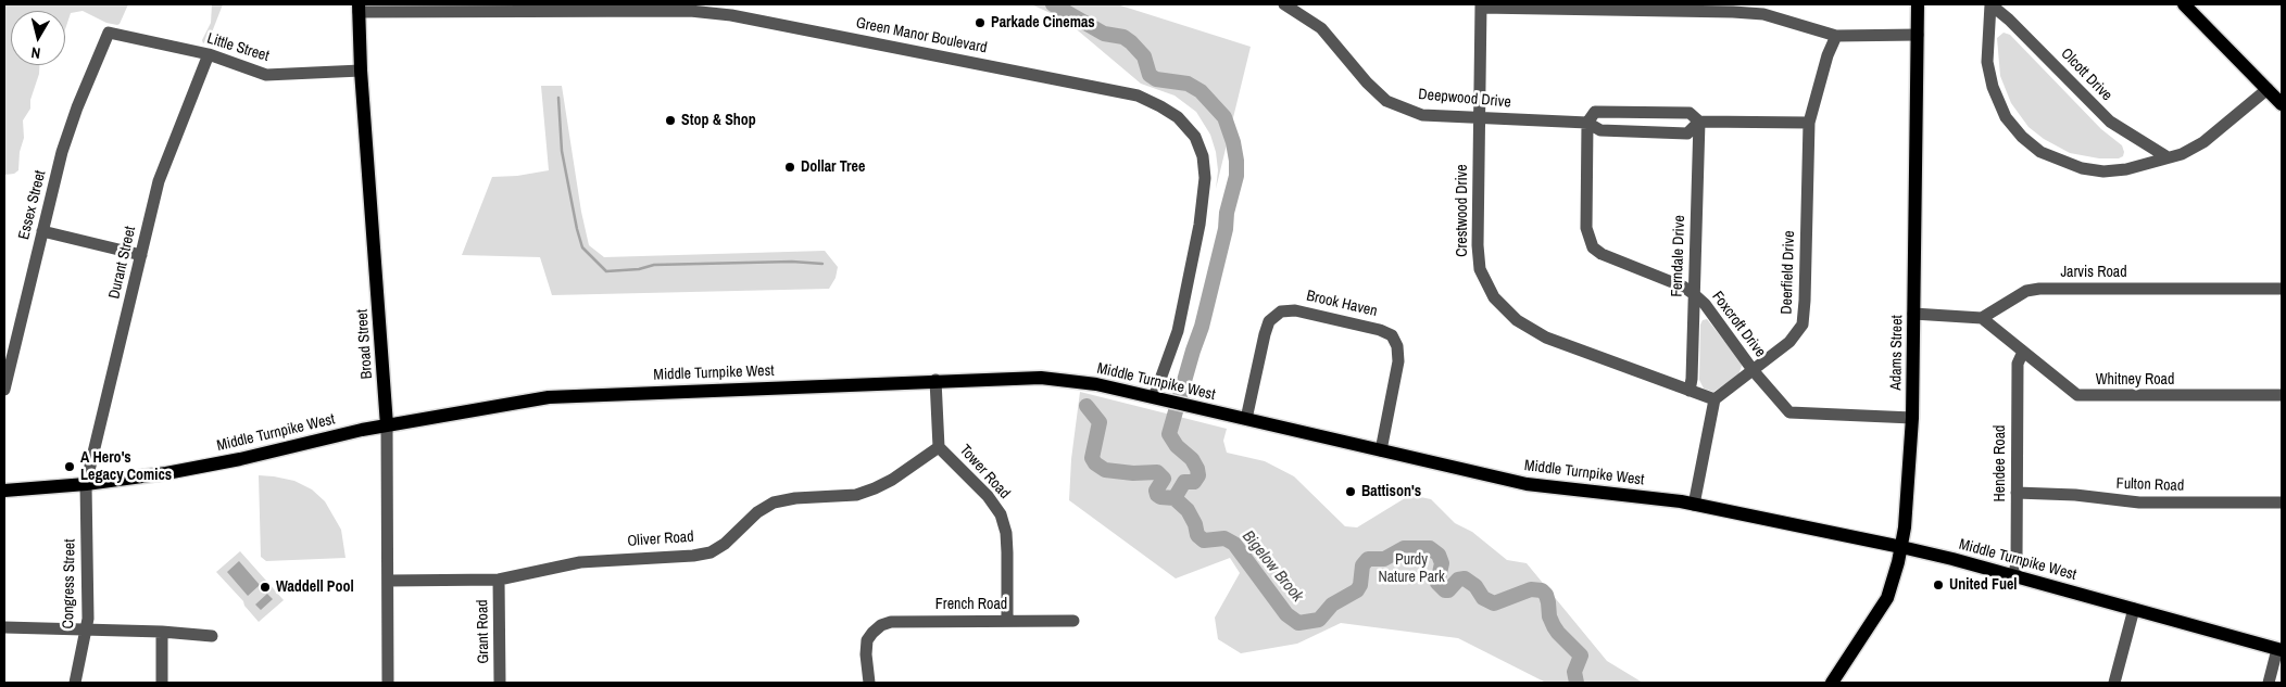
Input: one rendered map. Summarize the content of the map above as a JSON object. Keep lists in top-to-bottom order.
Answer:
{
  "streets": {
    "main road": ["Broad Street", "Adams Street", "Middle Turnpike West"],
    "street": [
      "Green Manor Boulevard",
      "Little Street",
      "Olcott Drive",
      "Deepwood Drive",
      "Essex Street",
      "Crestwood Drive",
      "Ferndale Drive",
      "Durant Street",
      "Deerfield Drive",
      "Jarvis Road",
      "Brook Haven",
      "Foxcroft Drive",
      "Whitney Road",
      "Hendee Road",
      "Tower Road",
      "Fulton Road",
      "Oliver Road",
      "Congress Street",
      "French Road",
      "Grant Road"
    ]
  },
  "crossings": [
    ["Green Manor Boulevard", "Broad Street"],
    ["Green Manor Boulevard", "Middle Turnpike West"],
    ["Little Street", "Essex Street"],
    ["Little Street", "Durant Street"],
    ["Little Street", "Broad Street"],
    ["Deepwood Drive", "Crestwood Drive"],
    ["Deepwood Drive", "Ferndale Drive"],
    ["Deepwood Drive", "Deerfield Drive"],
    ["Deepwood Drive", "Foxcroft Drive"],
    ["Crestwood Drive", "Ferndale Drive"],
    ["Crestwood Drive", "Deerfield Drive"],
    ["Ferndale Drive", "Foxcroft Drive"],
    ["Durant Street", "Middle Turnpike West"],
    ["Durant Street", "Congress Street"],
    ["Deerfield Drive", "Foxcroft Drive"],
    ["Jarvis Road", "Whitney Road"],
    ["Brook Haven", "Middle Turnpike West"],
    ["Foxcroft Drive", "Adams Street"],
    ["Broad Street", "Middle Turnpike West"],
    ["Broad Street", "Oliver Road"],
    ["Adams Street", "Middle Turnpike West"],
    ["Middle Turnpike West", "Hendee Road"],
    ["Middle Turnpike West", "Tower Road"],
    ["Middle Turnpike West", "Congress Street"],
    ["Whitney Road", "Hendee Road"],
    ["Hendee Road", "Fulton Road"],
    ["Tower Road", "Oliver Road"],
    ["Tower Road", "French Road"],
    ["Oliver Road", "Grant Road"]
  ],
  "water": ["Bigelow Brook"],
  "parks": ["Purdy Nature Park"],
  "places": [
    "Parkade Cinemas",
    "Stop & Shop",
    "Dollar Tree",
    "A Hero's Legacy Comics",
    "Battison's",
    "United Fuel",
    "Waddell Pool"
  ],
  "north": "bottom"
}
